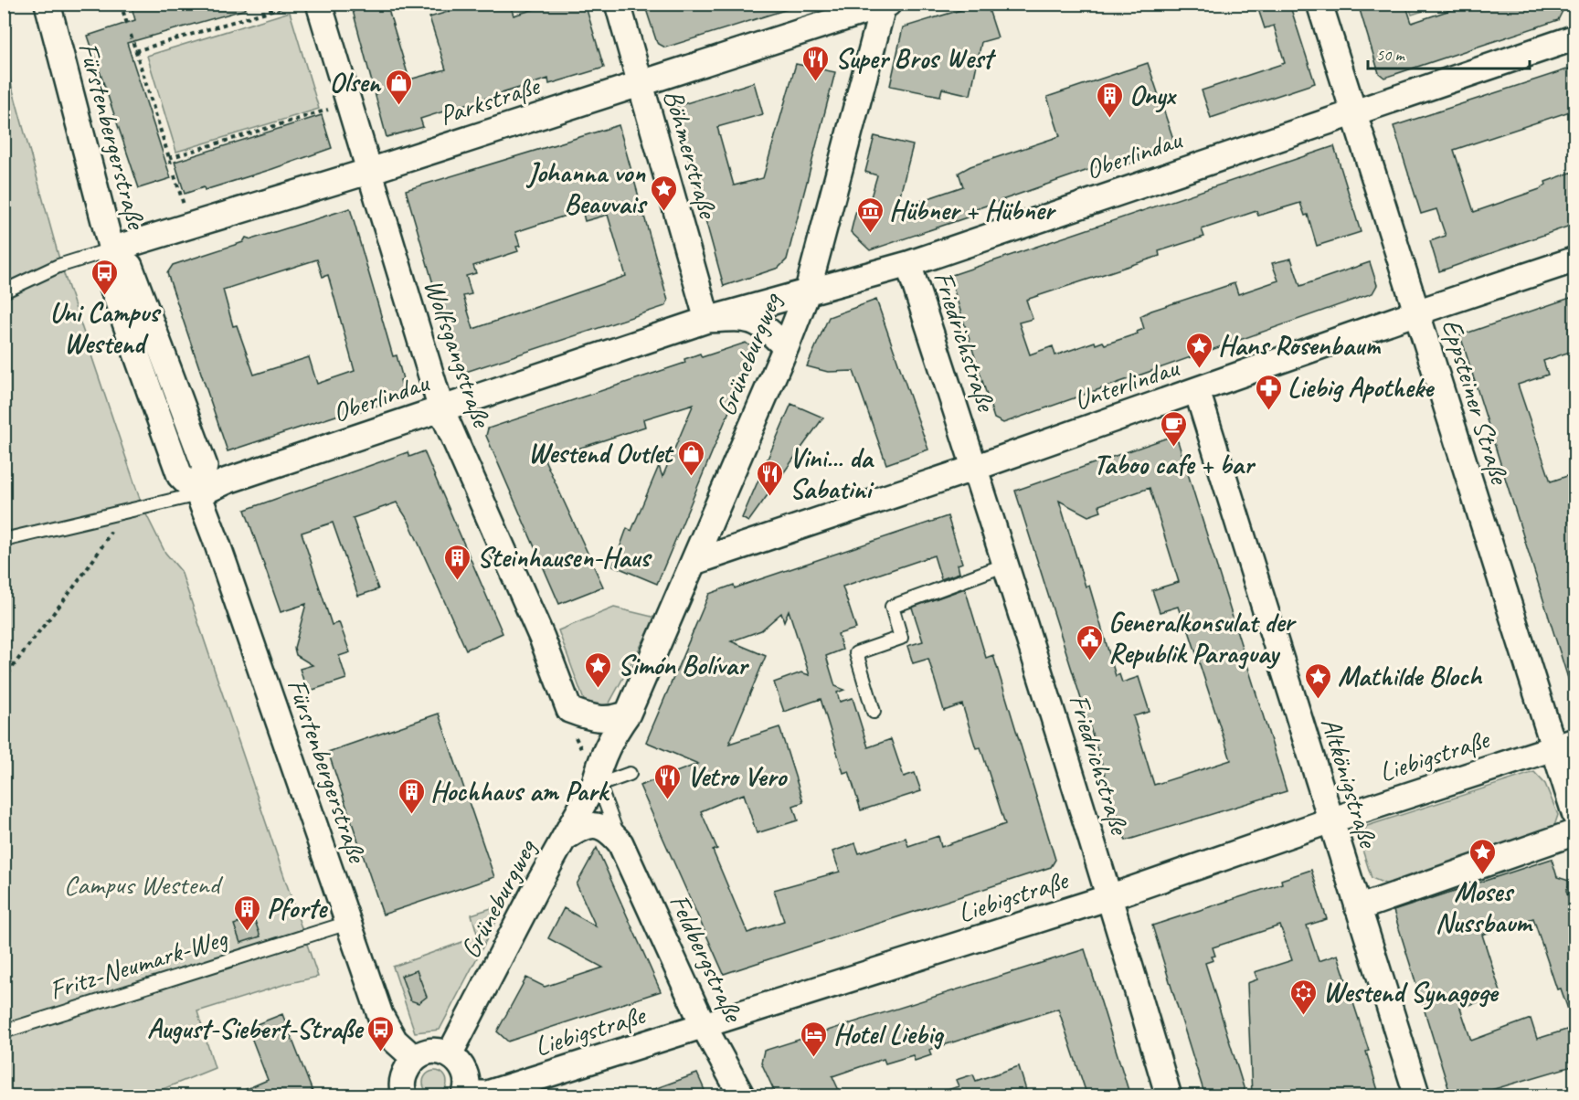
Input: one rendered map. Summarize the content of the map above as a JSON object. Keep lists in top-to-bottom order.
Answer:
{
  "streets": {
    "street": [
      "Parkstraße",
      "Fürstenbergerstraße",
      "Böhmerstraße",
      "Oberlindau",
      "Friedrichstraße",
      "Wolfsgangstraße",
      "Grüneburgweg",
      "Unterlindau",
      "Eppsteiner Straße",
      "Liebigstraße",
      "Altkönigstraße",
      "Feldbergstraße"
    ],
    "lane": ["Fritz-Neumark-Weg"]
  },
  "crossings": [
    ["Parkstraße", "Fürstenbergerstraße"],
    ["Parkstraße", "Böhmerstraße"],
    ["Parkstraße", "Wolfsgangstraße"],
    ["Parkstraße", "Grüneburgweg"],
    ["Fürstenbergerstraße", "Oberlindau"],
    ["Fürstenbergerstraße", "Fritz-Neumark-Weg"],
    ["Böhmerstraße", "Oberlindau"],
    ["Oberlindau", "Friedrichstraße"],
    ["Oberlindau", "Wolfsgangstraße"],
    ["Oberlindau", "Grüneburgweg"],
    ["Oberlindau", "Eppsteiner Straße"],
    ["Friedrichstraße", "Unterlindau"],
    ["Friedrichstraße", "Liebigstraße"],
    ["Wolfsgangstraße", "Grüneburgweg"],
    ["Grüneburgweg", "Unterlindau"],
    ["Grüneburgweg", "Feldbergstraße"],
    ["Unterlindau", "Eppsteiner Straße"],
    ["Unterlindau", "Altkönigstraße"],
    ["Eppsteiner Straße", "Liebigstraße"],
    ["Liebigstraße", "Altkönigstraße"],
    ["Liebigstraße", "Feldbergstraße"]
  ],
  "parks": ["Campus Westend"],
  "places": {
    "restaurant": ["Super Bros West", "Vini... da Sabatini", "Vetro Vero"],
    "shop": ["Olsen", "Westend Outlet"],
    "building": [
      "Onyx",
      "Steinhausen-Haus",
      "Hochhaus am Park",
      "Pforte"
    ],
    "place": [
      "Johanna von Beauvais",
      "Hans Rosenbaum",
      "Simón Bolívar",
      "Mathilde Bloch",
      "Moses Nussbaum"
    ],
    "museum": ["Hübner + Hübner"],
    "bus stop": ["Uni Campus Westend", "August-Siebert-Straße"],
    "pharmacy": ["Liebig Apotheke"],
    "cafe": ["Taboo cafe + bar"],
    "public building": ["Generalkonsulat der Republik Paraguay"],
    "synagogue": ["Westend Synagoge"],
    "hotel": ["Hotel Liebig"]
  },
  "scale_bar": "50 m"
}
